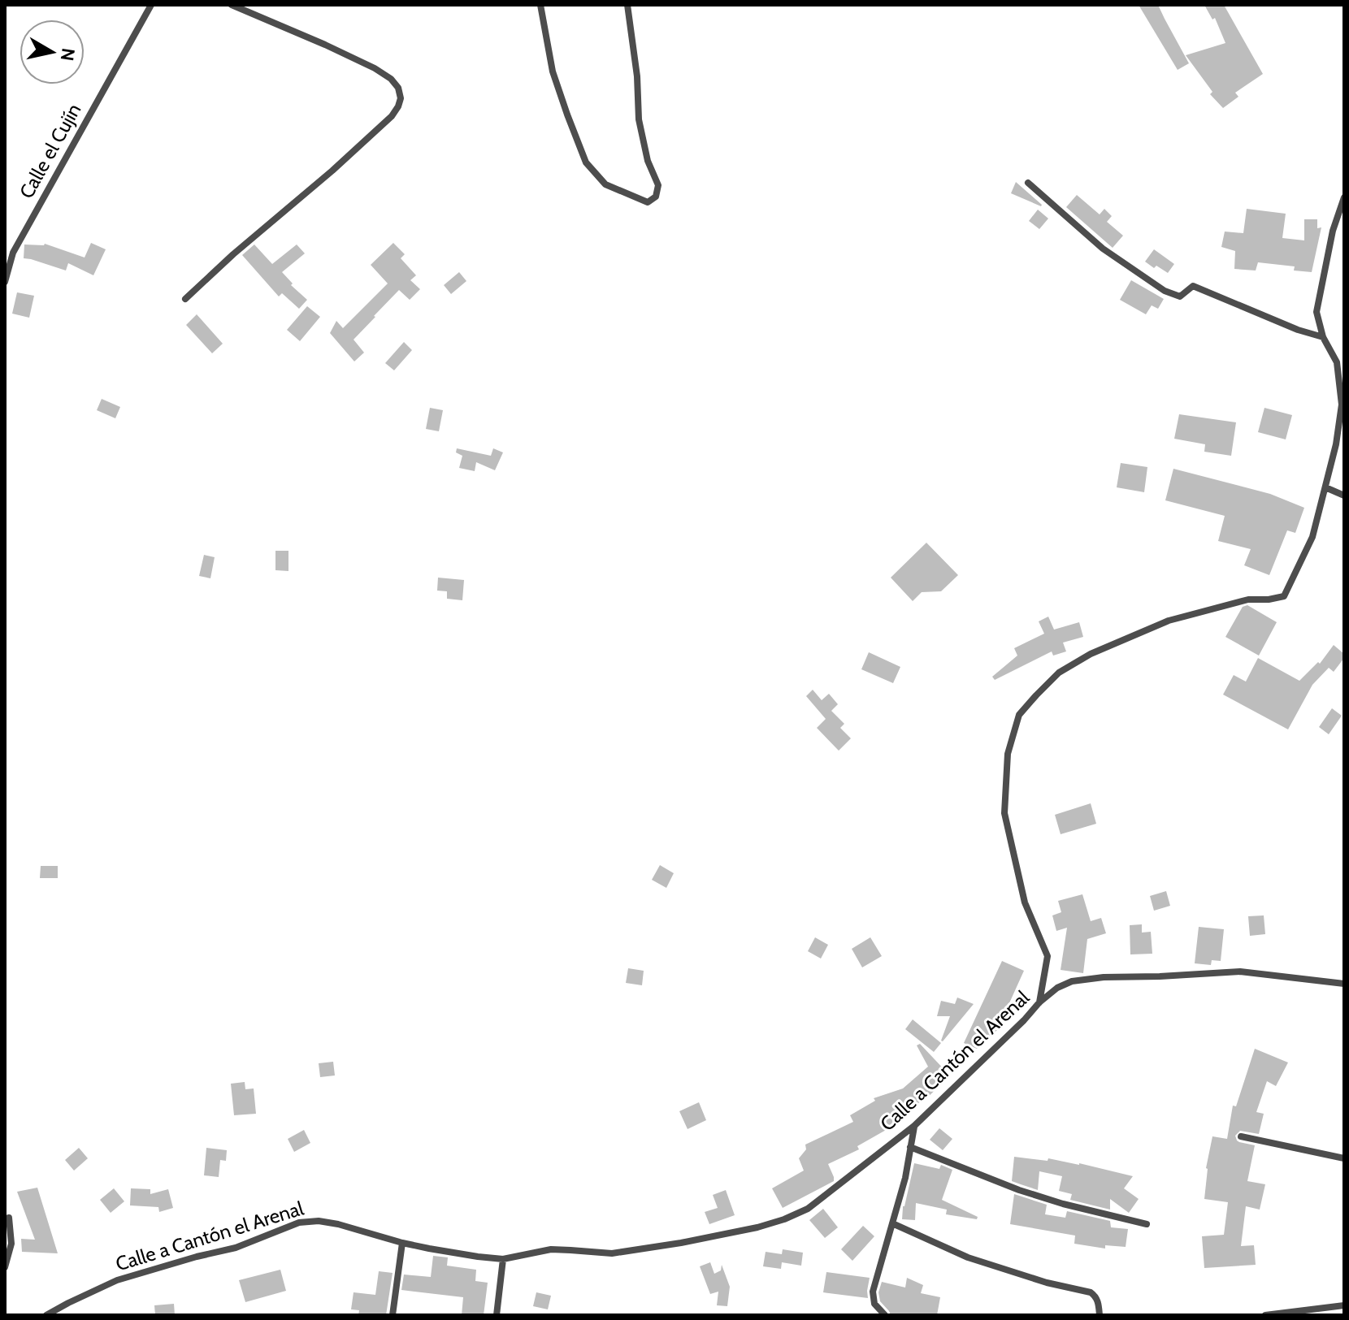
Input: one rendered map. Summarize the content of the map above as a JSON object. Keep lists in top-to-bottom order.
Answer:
{
  "streets": {
    "street": ["Calle el Cujín", "Calle a Cantón el Arenal"]
  },
  "north": "right"
}
